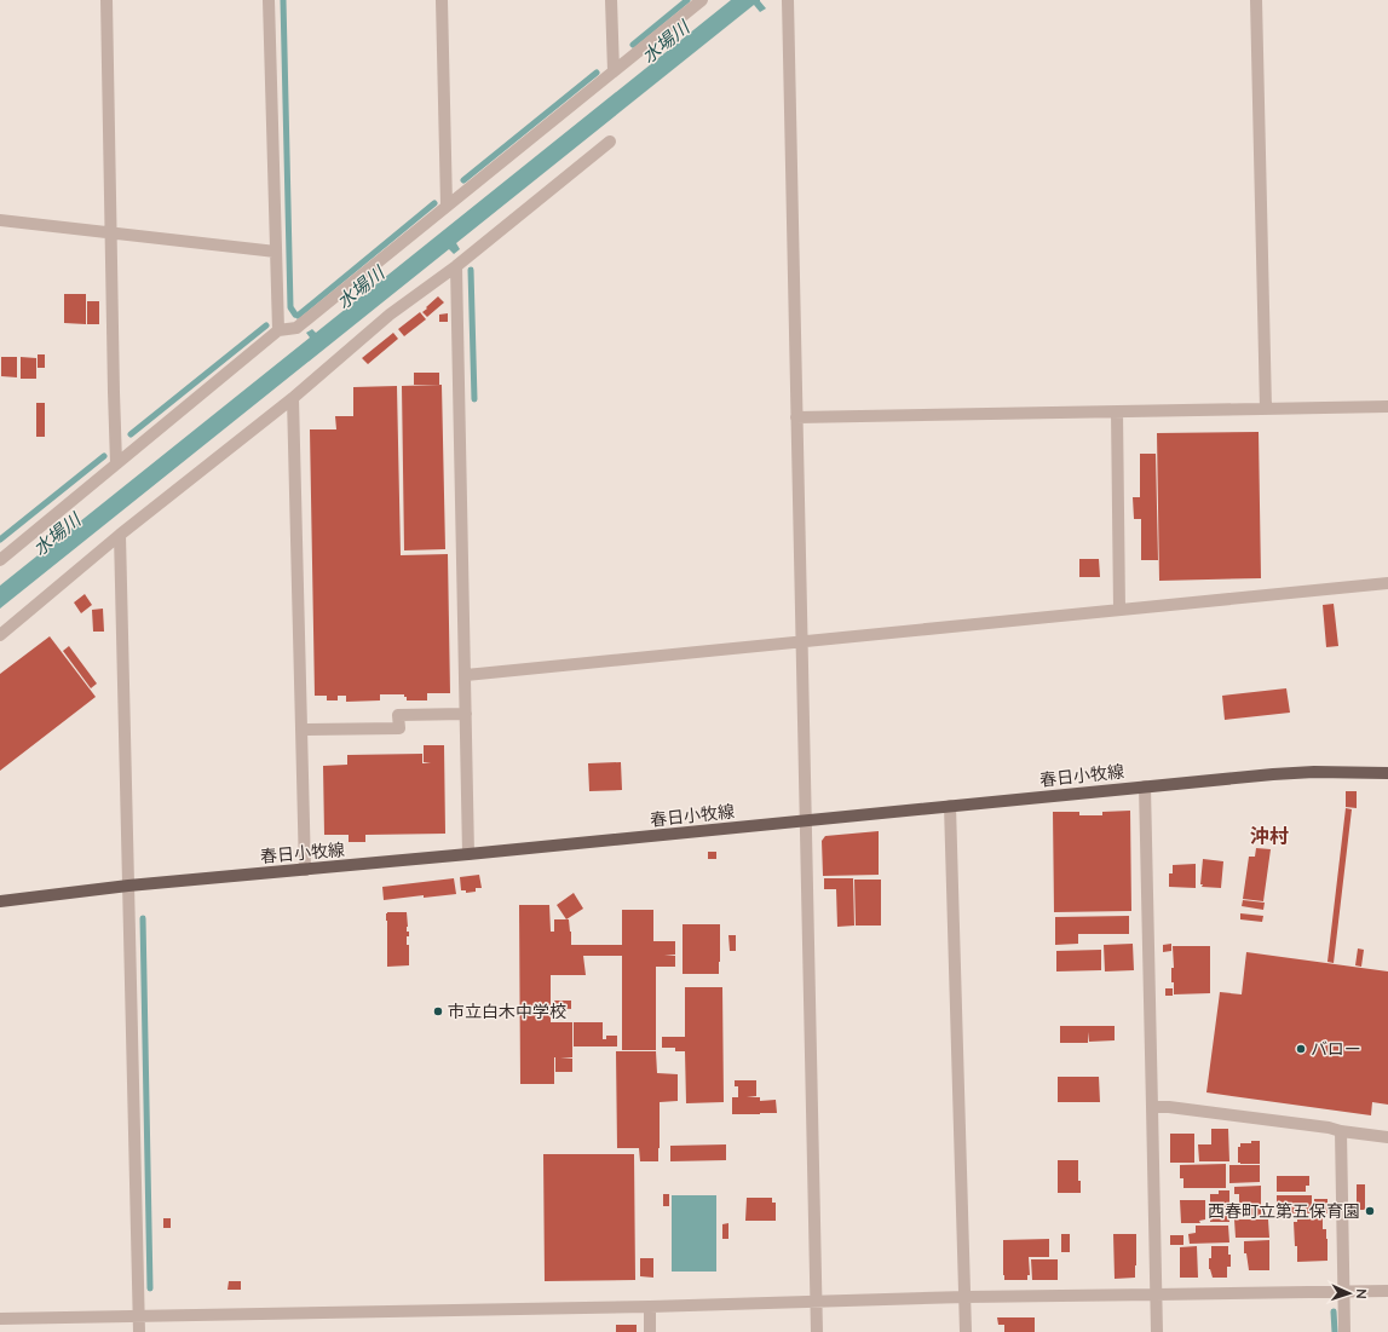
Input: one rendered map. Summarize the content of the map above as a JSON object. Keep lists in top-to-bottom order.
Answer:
{
  "streets": {
    "main road": ["春日小牧線"]
  },
  "districts": ["沖村"],
  "water": ["水場川"],
  "places": ["市立白木中学校", "バロー", "西春町立第五保育園"],
  "north": "right"
}
